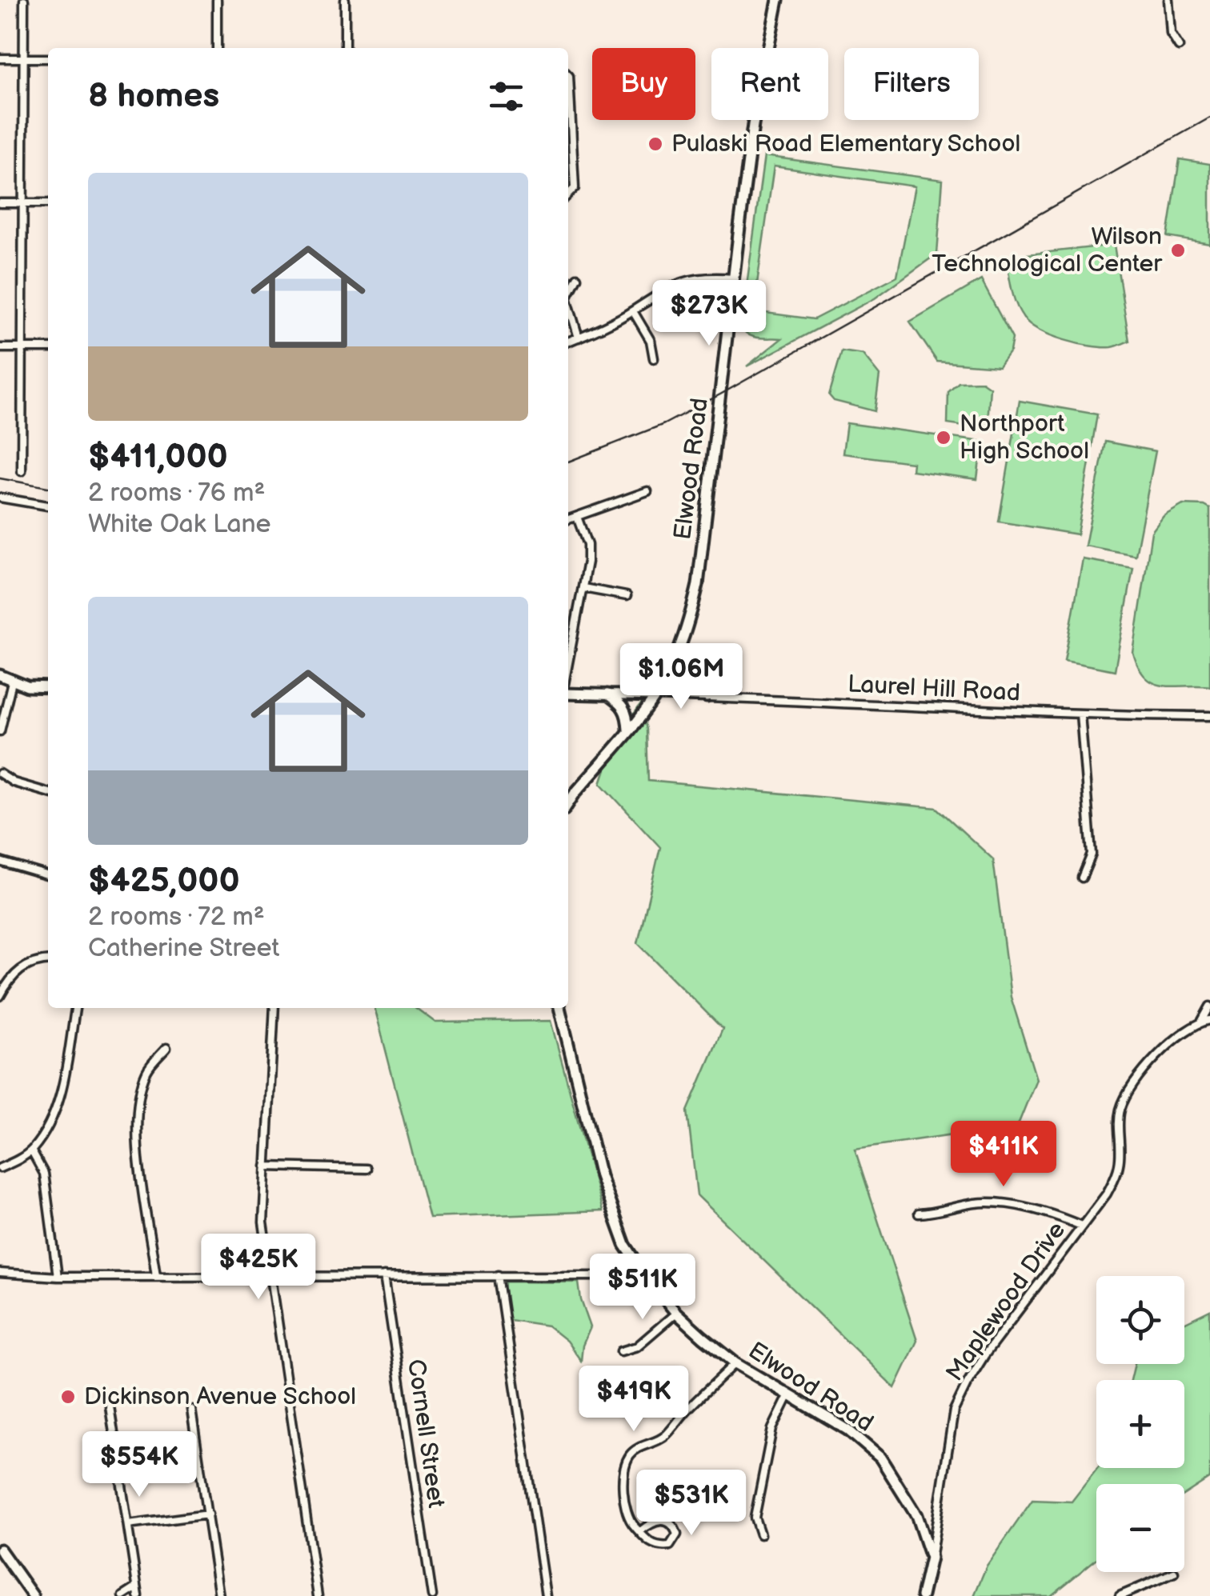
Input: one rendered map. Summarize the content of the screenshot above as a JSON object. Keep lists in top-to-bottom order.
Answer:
{
  "streets": {
    "main road": ["Elwood Road"],
    "street": ["Laurel Hill Road", "Maplewood Drive", "Cornell Street"]
  },
  "crossings": [
    ["Elwood Road", "Laurel Hill Road"],
    ["Elwood Road", "Maplewood Drive"]
  ],
  "places": [
    "Pulaski Road Elementary School",
    "Wilson Technological Center",
    "Northport High School",
    "Dickinson Avenue School"
  ],
  "page": {
    "chip": ["Buy", "Rent", "Filters"],
    "heading": "8 homes",
    "list": [
      {
        "name": "$411,000",
        "note": "2 rooms · 76 m² · White Oak Lane"
      },
      {
        "name": "$425,000",
        "note": "2 rooms · 72 m² · Catherine Street"
      }
    ],
    "price": [
      "$273K",
      "$1.06M",
      "$411K",
      "$425K",
      "$511K",
      "$419K",
      "$554K",
      "$531K"
    ],
    "map_buttons": ["+", "−"]
  }
}
